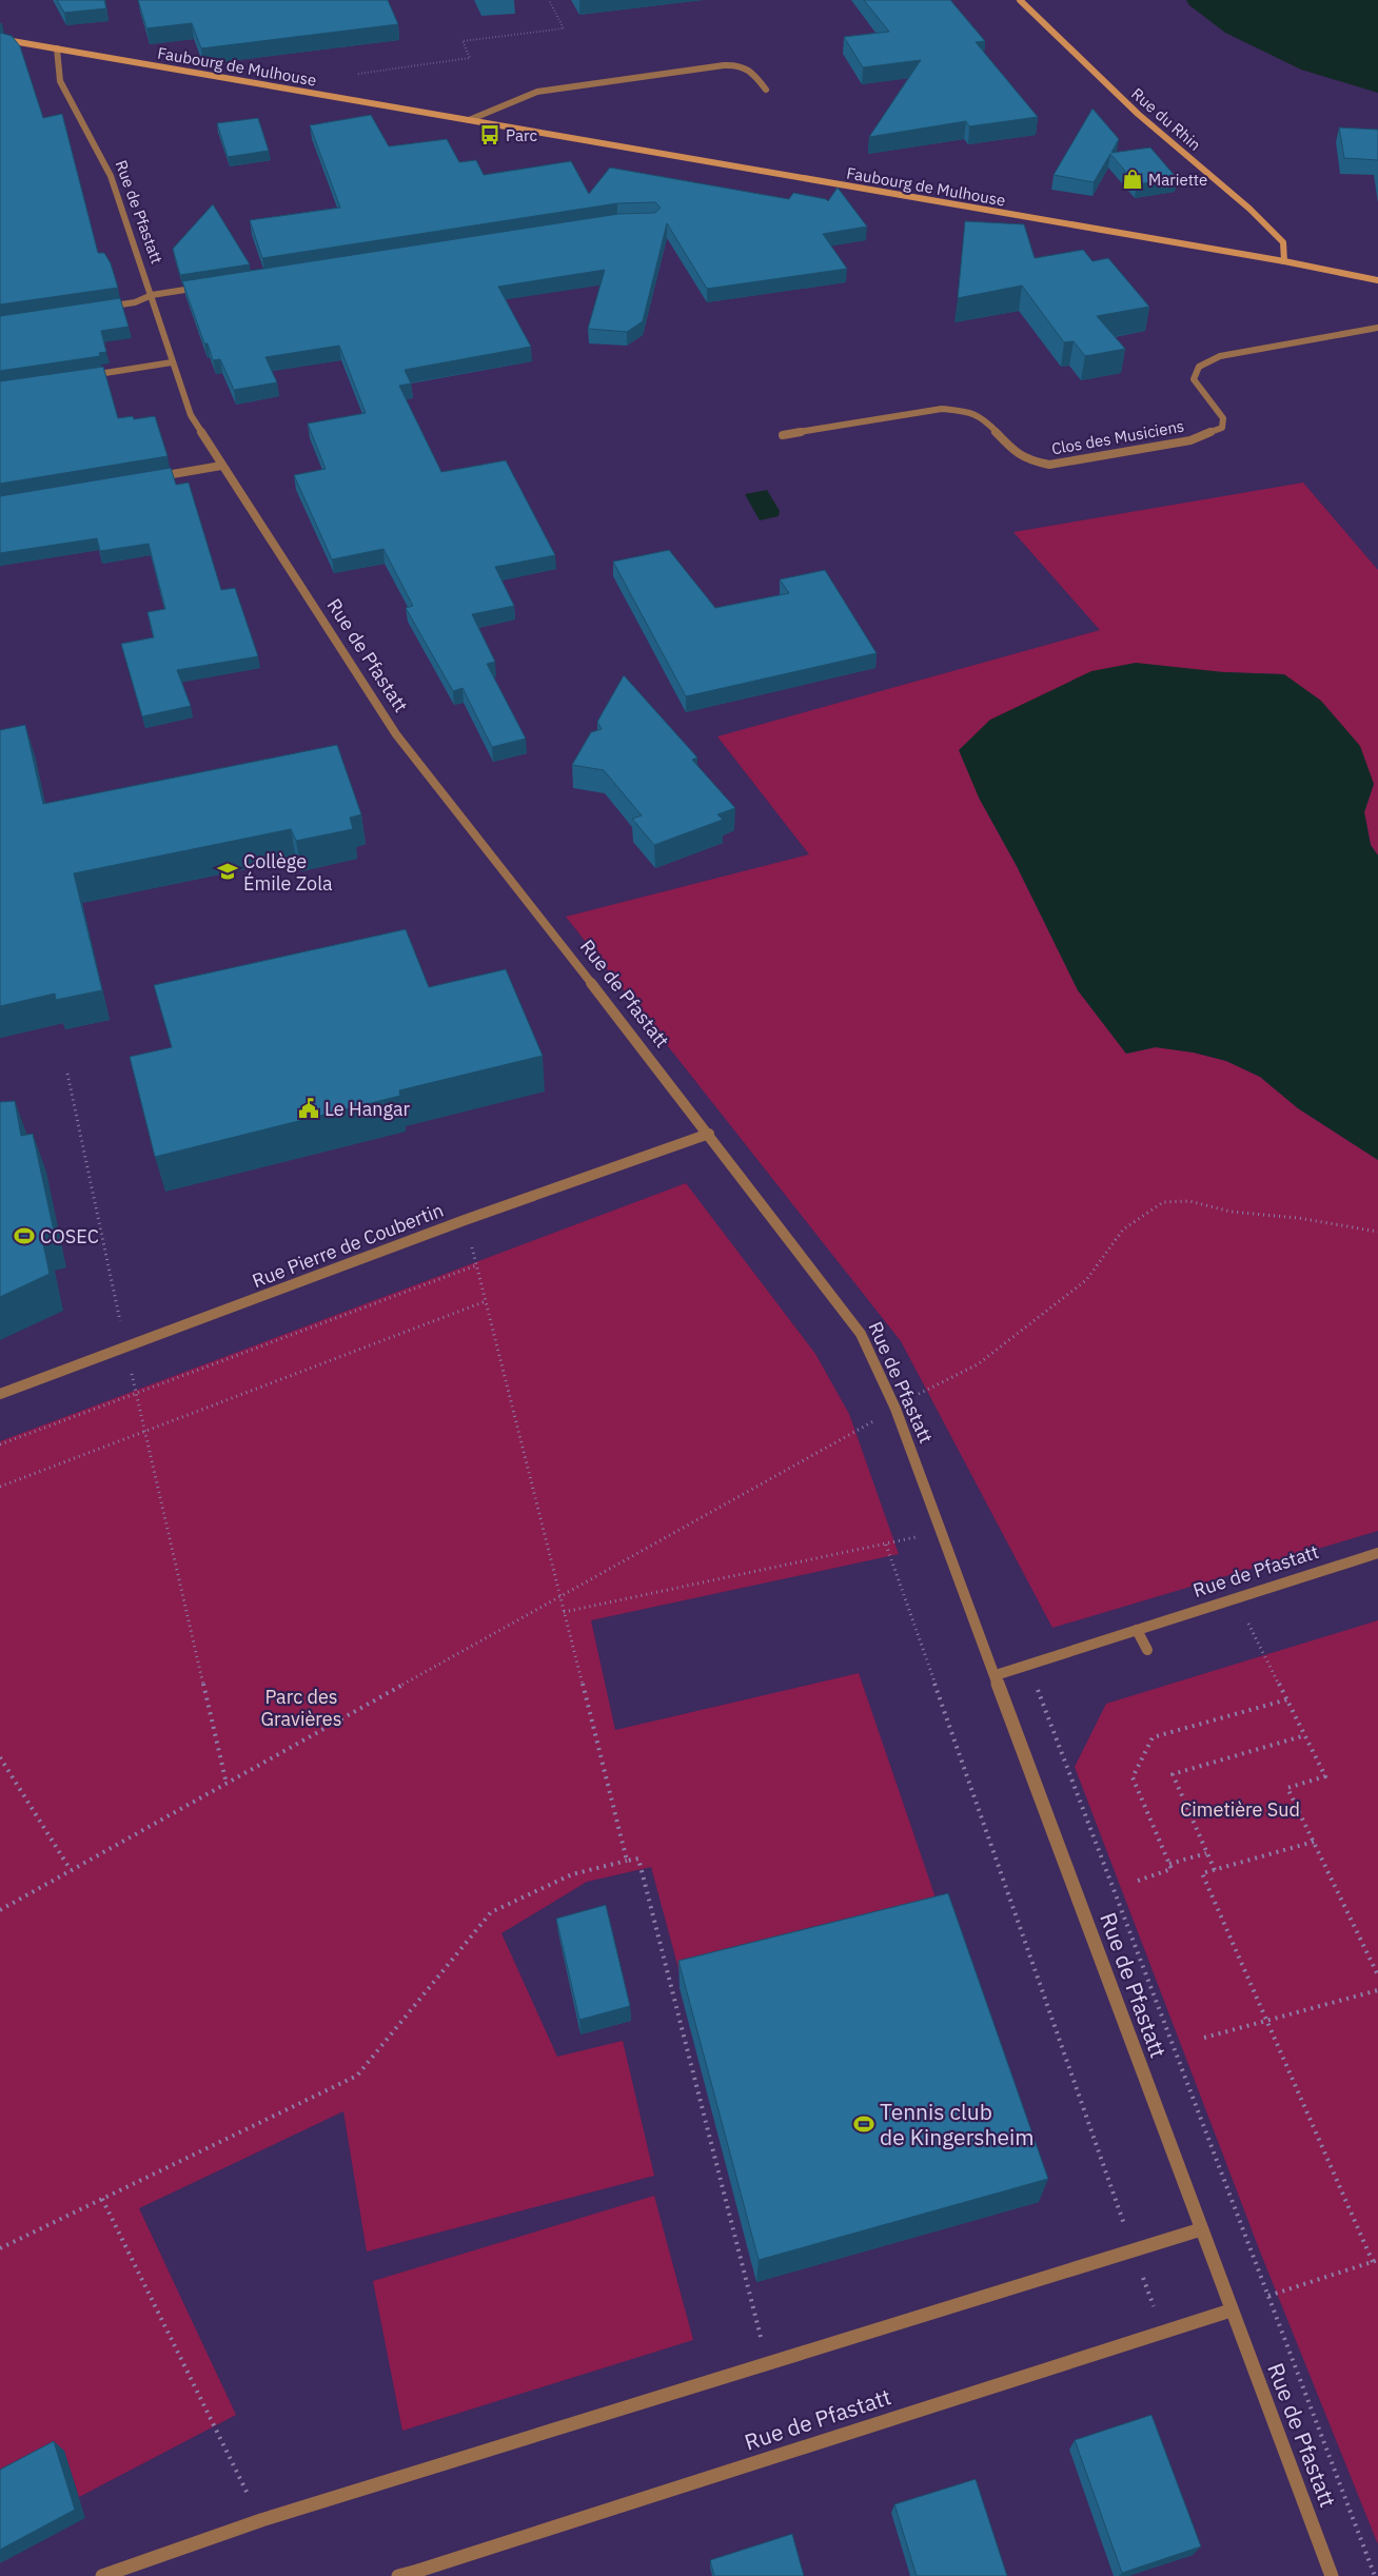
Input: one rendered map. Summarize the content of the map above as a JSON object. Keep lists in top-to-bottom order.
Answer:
{
  "streets": {
    "main road": ["Faubourg de Mulhouse", "Rue du Rhin"],
    "street": ["Rue de Pfastatt", "Clos des Musiciens", "Rue Pierre de Coubertin"]
  },
  "crossings": [
    ["Faubourg de Mulhouse", "Rue du Rhin"],
    ["Faubourg de Mulhouse", "Rue de Pfastatt"],
    ["Rue de Pfastatt", "Rue Pierre de Coubertin"]
  ],
  "parks": ["Parc des Gravières", "Cimetière Sud"],
  "places": {
    "bus stop": ["Parc"],
    "shop": ["Mariette"],
    "school or university": ["Collège Émile Zola"],
    "public building": ["Le Hangar"],
    "sports": ["COSEC", "Tennis club de Kingersheim"]
  }
}
